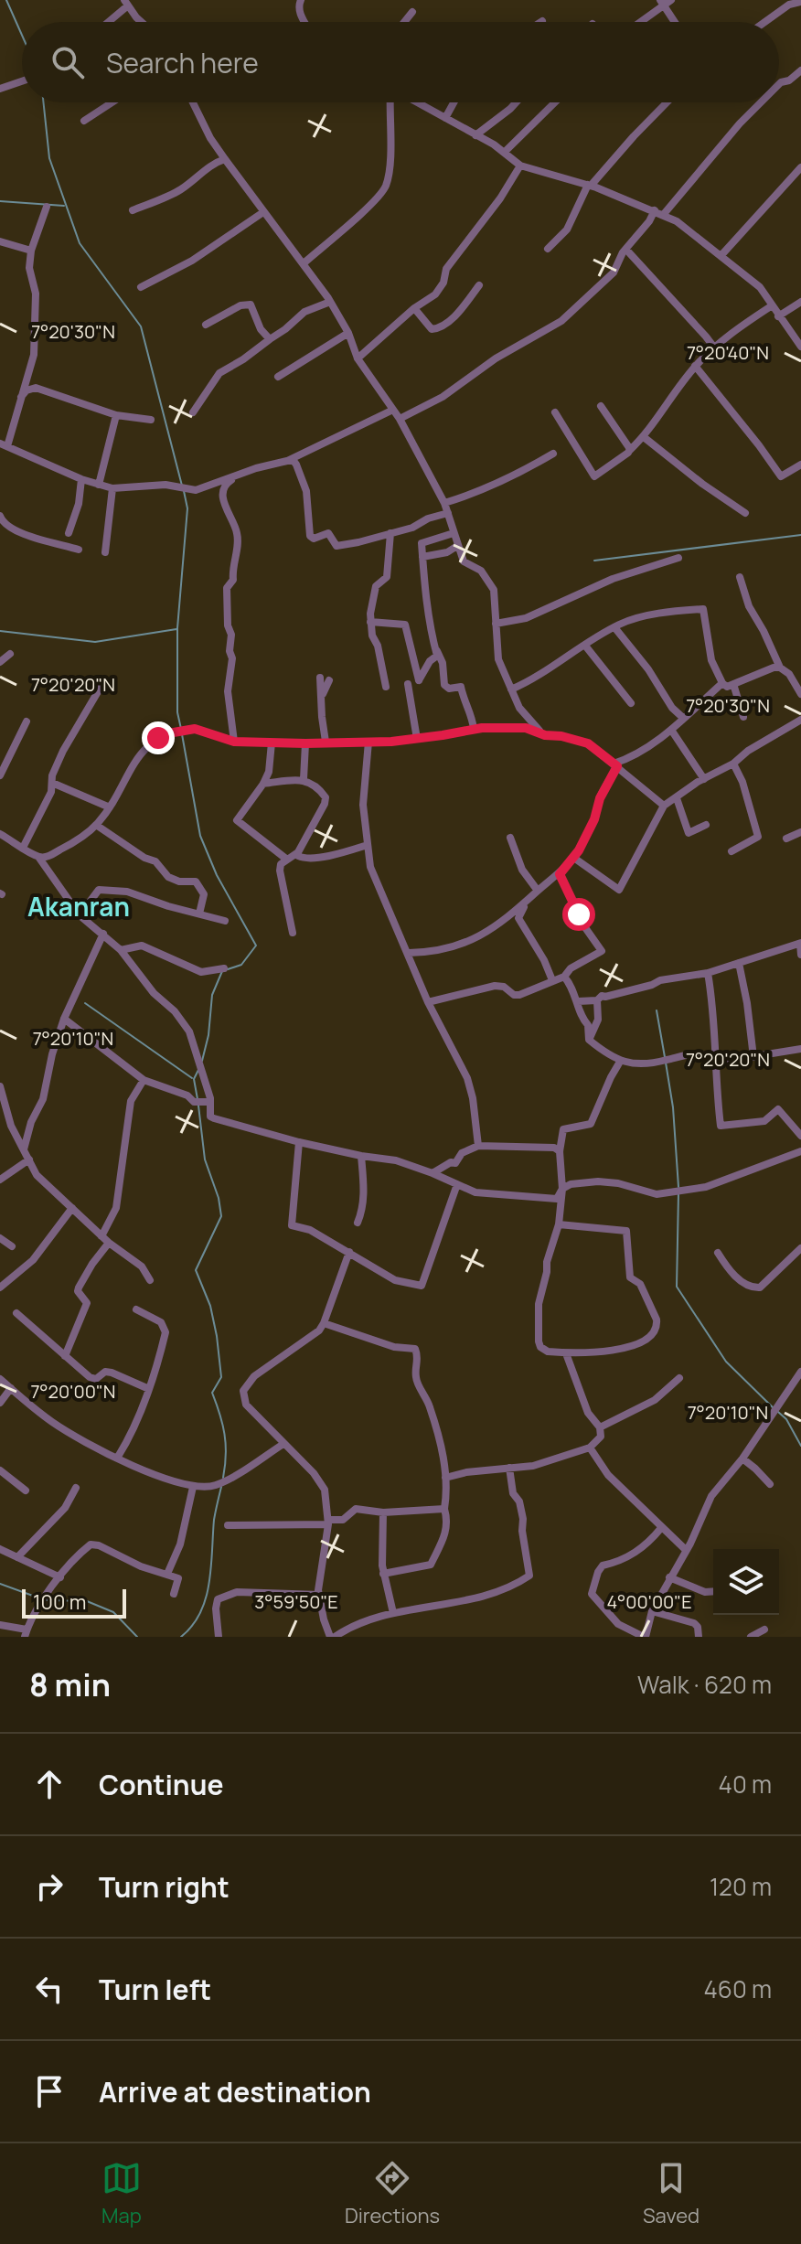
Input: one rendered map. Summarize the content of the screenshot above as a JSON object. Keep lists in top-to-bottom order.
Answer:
{
  "districts": ["Akanran"],
  "scale_bar": "100 m",
  "page": {
    "search": "Search here",
    "scale": "100 m",
    "heading": ["8 min", "Walk · 620 m"],
    "list": [
      ["Continue", "40 m"],
      ["Turn right", "120 m"],
      ["Turn left", "460 m"],
      "Arrive at destination"
    ],
    "nav": ["Map", "Directions", "Saved"]
  },
  "coordinates": [
    "7°20'30\"N",
    "7°20'40\"N",
    "7°20'20\"N",
    "7°20'10\"N",
    "7°20'00\"N",
    "3°59'50\"E",
    "4°00'00\"E"
  ]
}
